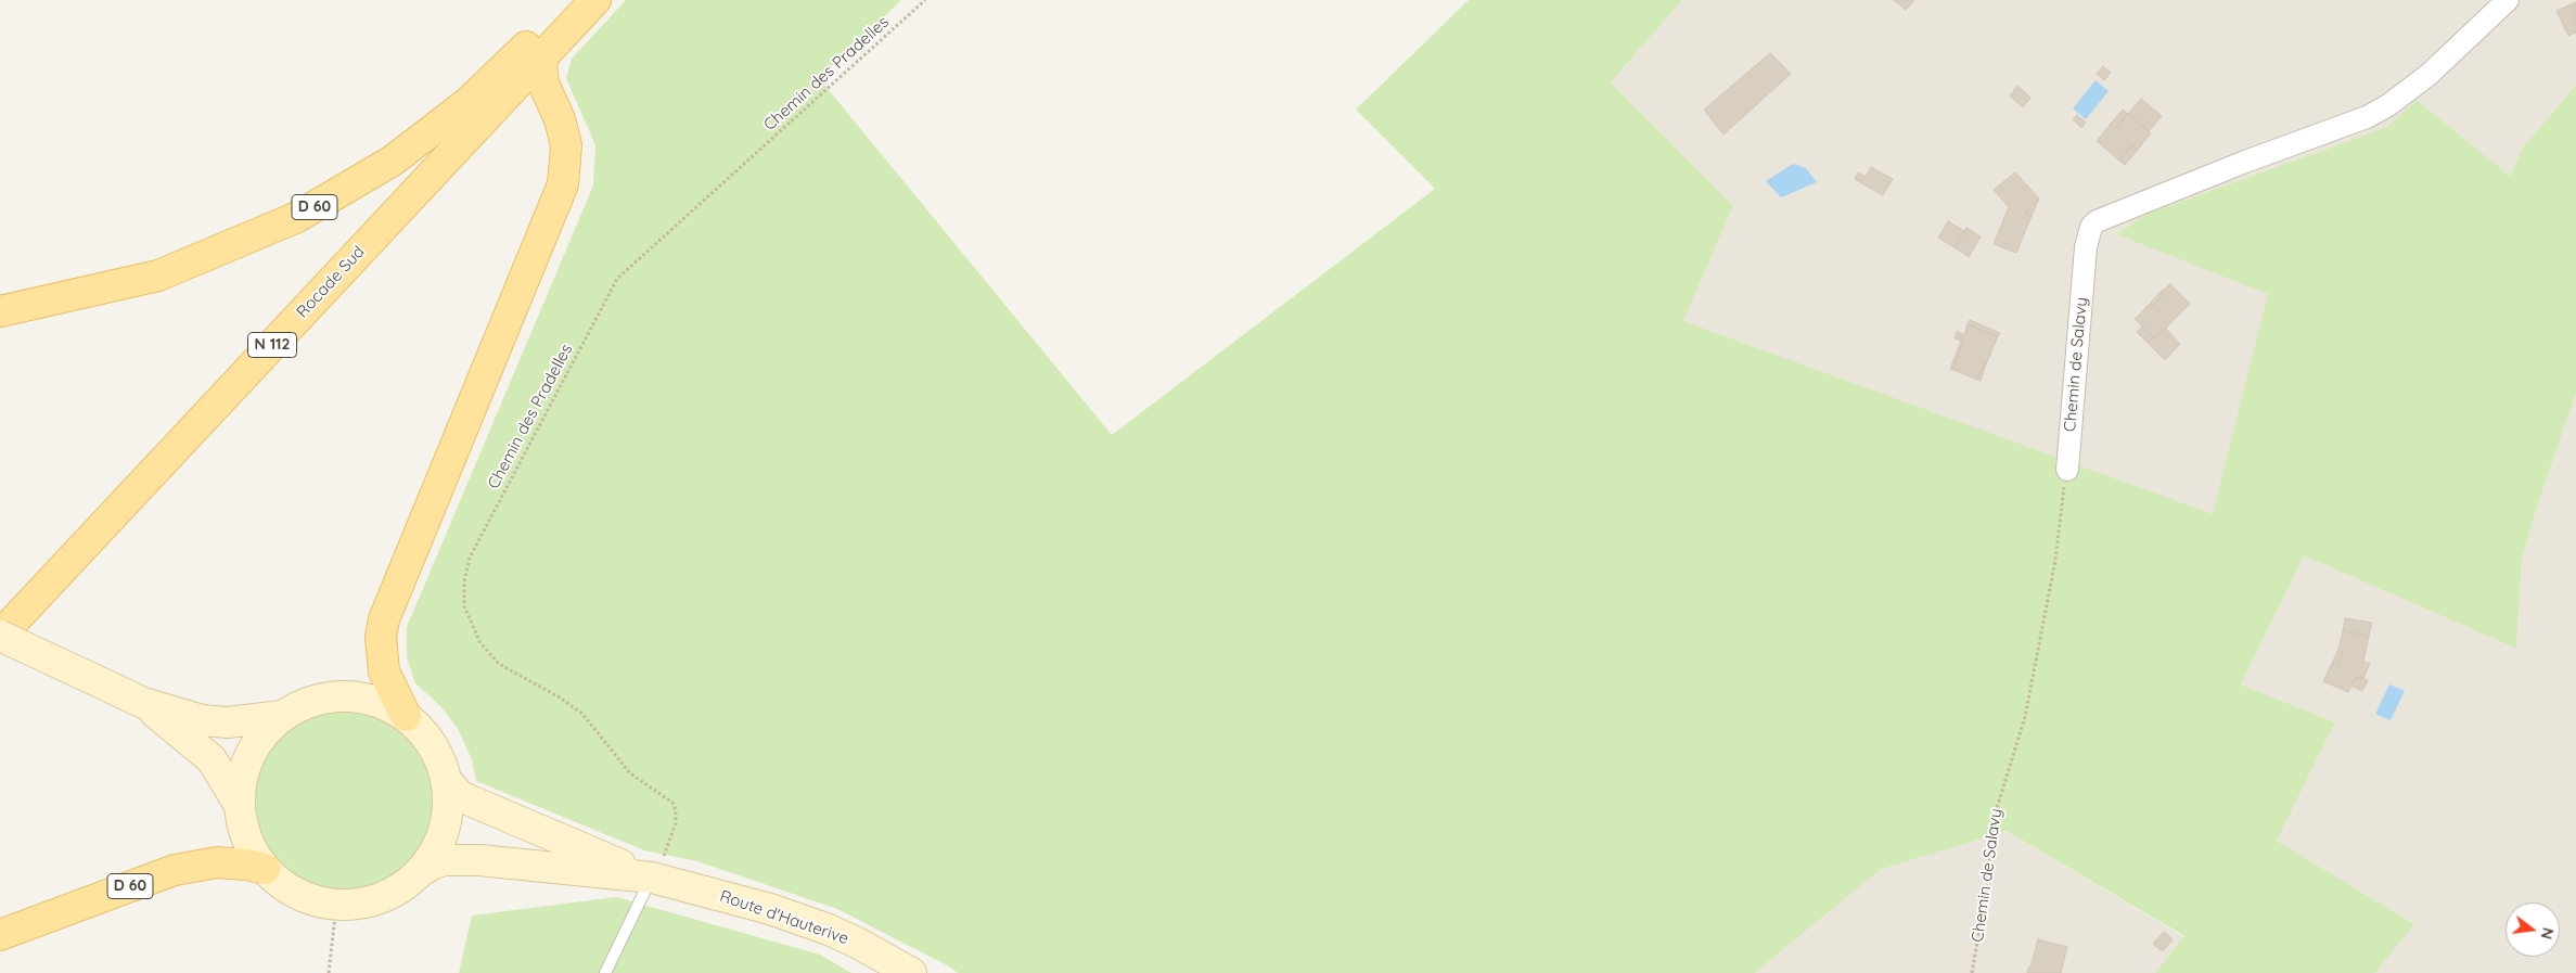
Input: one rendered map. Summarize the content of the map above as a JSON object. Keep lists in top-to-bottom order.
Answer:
{
  "streets": {
    "main road": ["D 60", "Rocade Sud", "N 112"],
    "street": ["Chemin de Salavy", "Route d'Hauterive"],
    "path": ["Chemin des Pradelles"]
  },
  "crossings": [
    ["Chemin des Pradelles", "Route d'Hauterive"],
    ["D 60", "Route d'Hauterive"],
    ["Rocade Sud", "Route d'Hauterive"]
  ],
  "north": "right"
}
